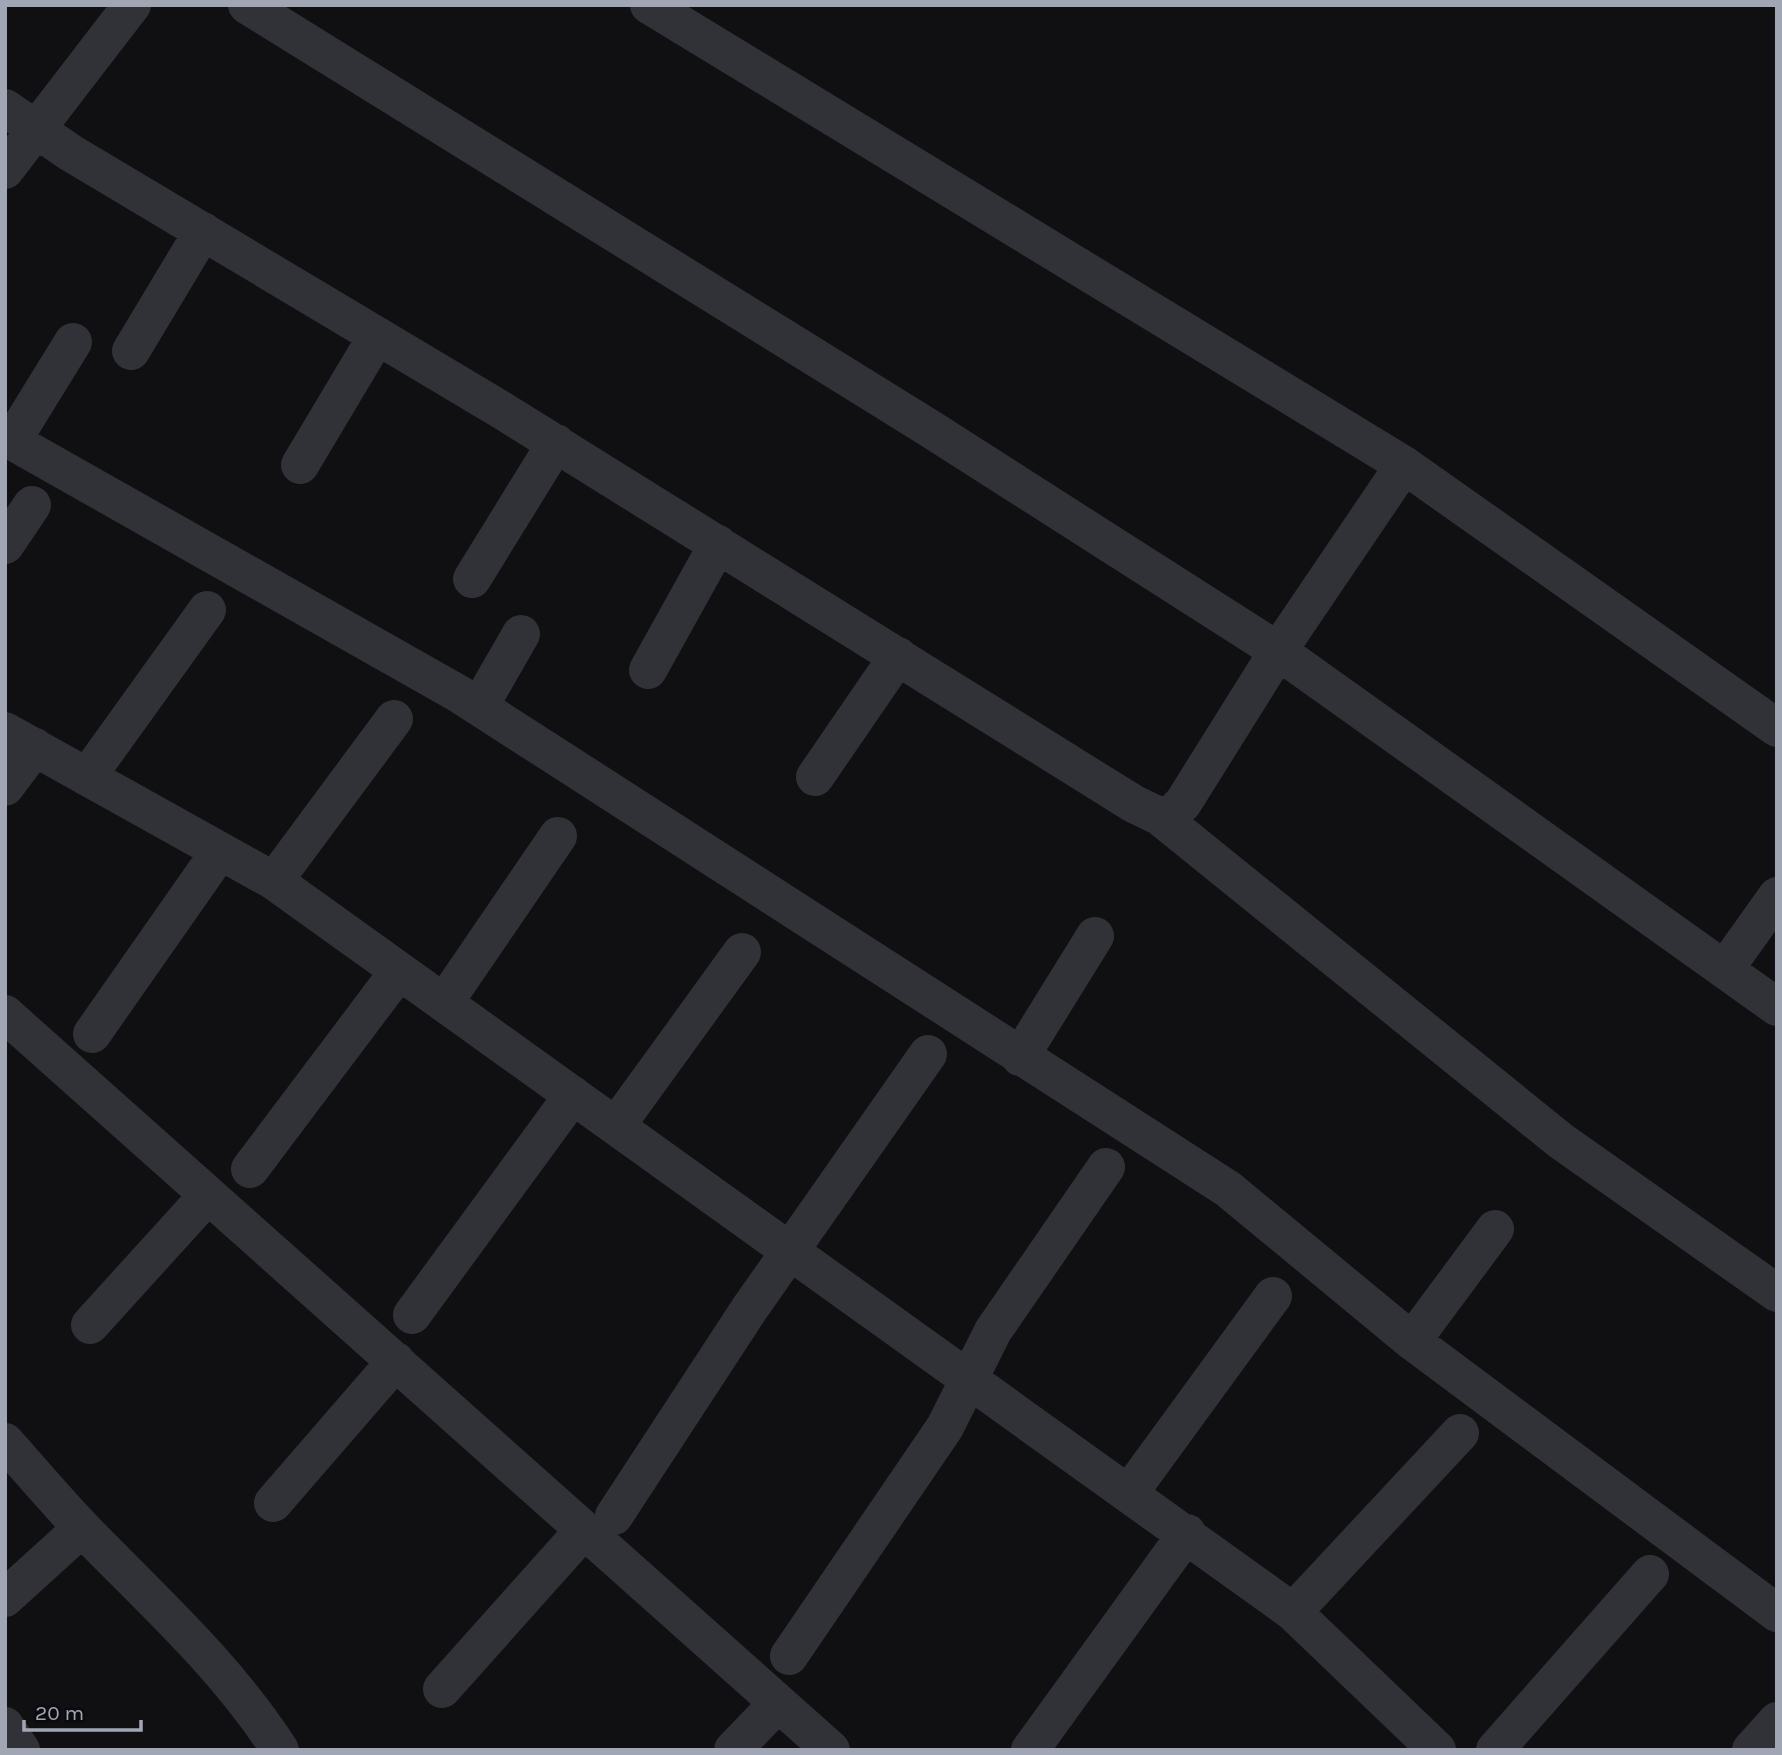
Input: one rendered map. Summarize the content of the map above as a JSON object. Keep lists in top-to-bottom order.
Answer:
{
  "scale_bar": "20 m"
}
